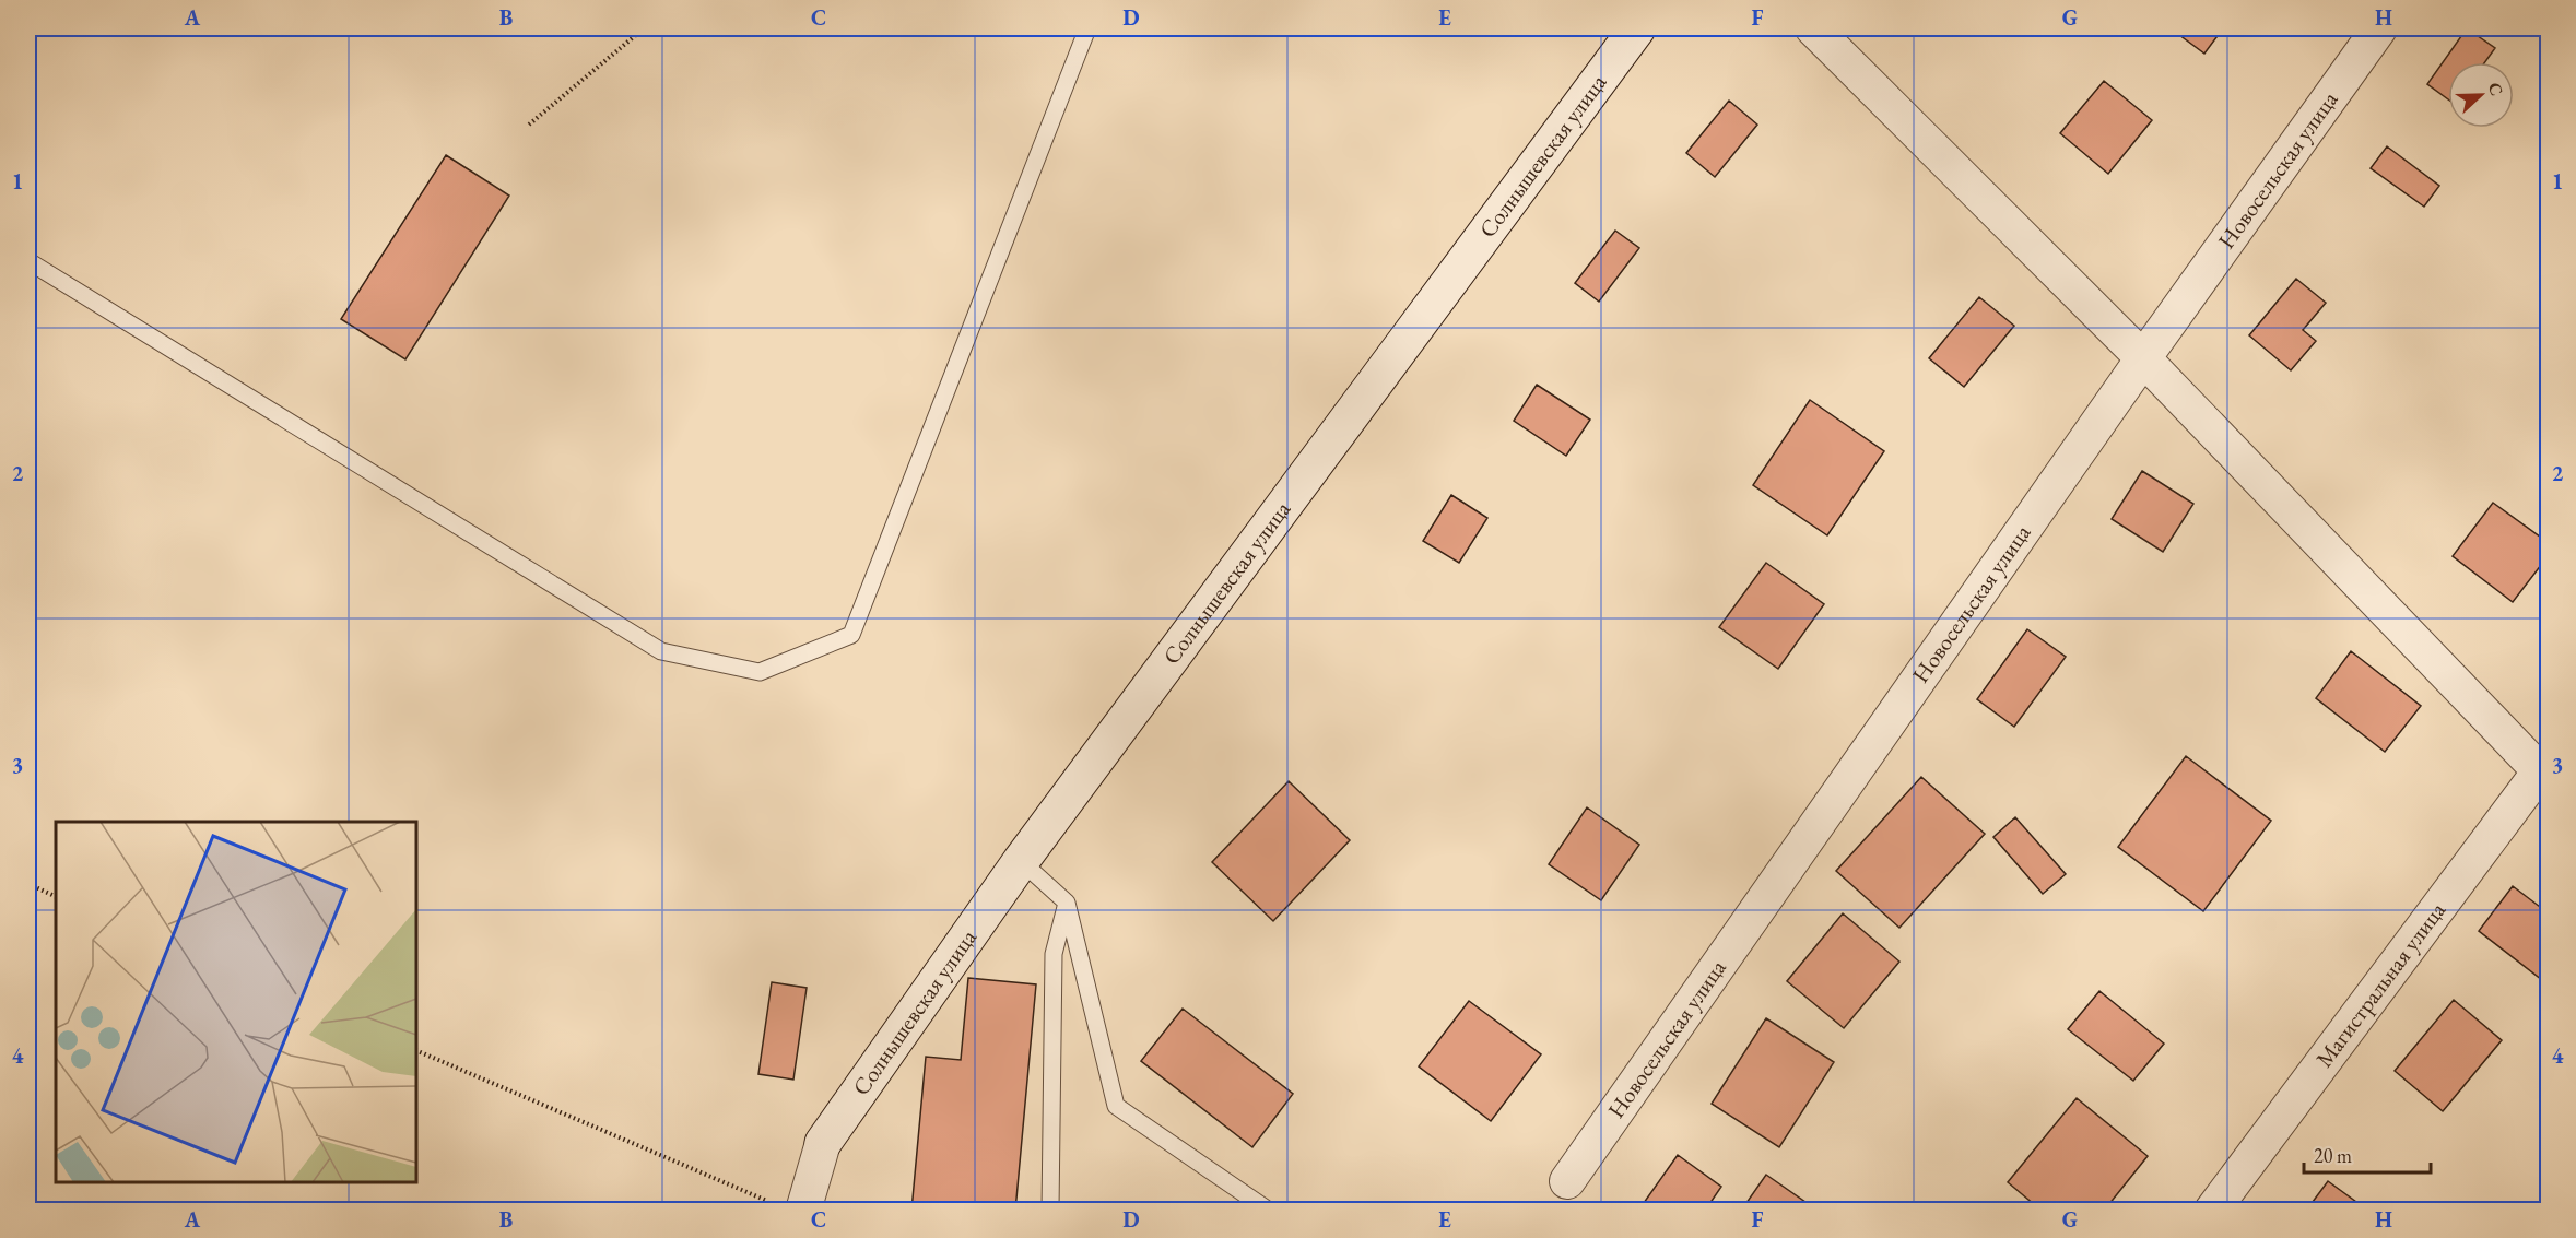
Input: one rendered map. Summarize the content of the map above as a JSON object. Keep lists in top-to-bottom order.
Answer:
{
  "streets": {
    "street": ["Солнышевская улица", "Новосельская улица", "Магистральная улица"]
  },
  "scale_bar": "20 m",
  "north": "right",
  "grid": {
    "columns": [
      "A",
      "B",
      "C",
      "D",
      "E",
      "F",
      "G",
      "H"
    ],
    "rows": [
      "1",
      "2",
      "3",
      "4"
    ]
  }
}
